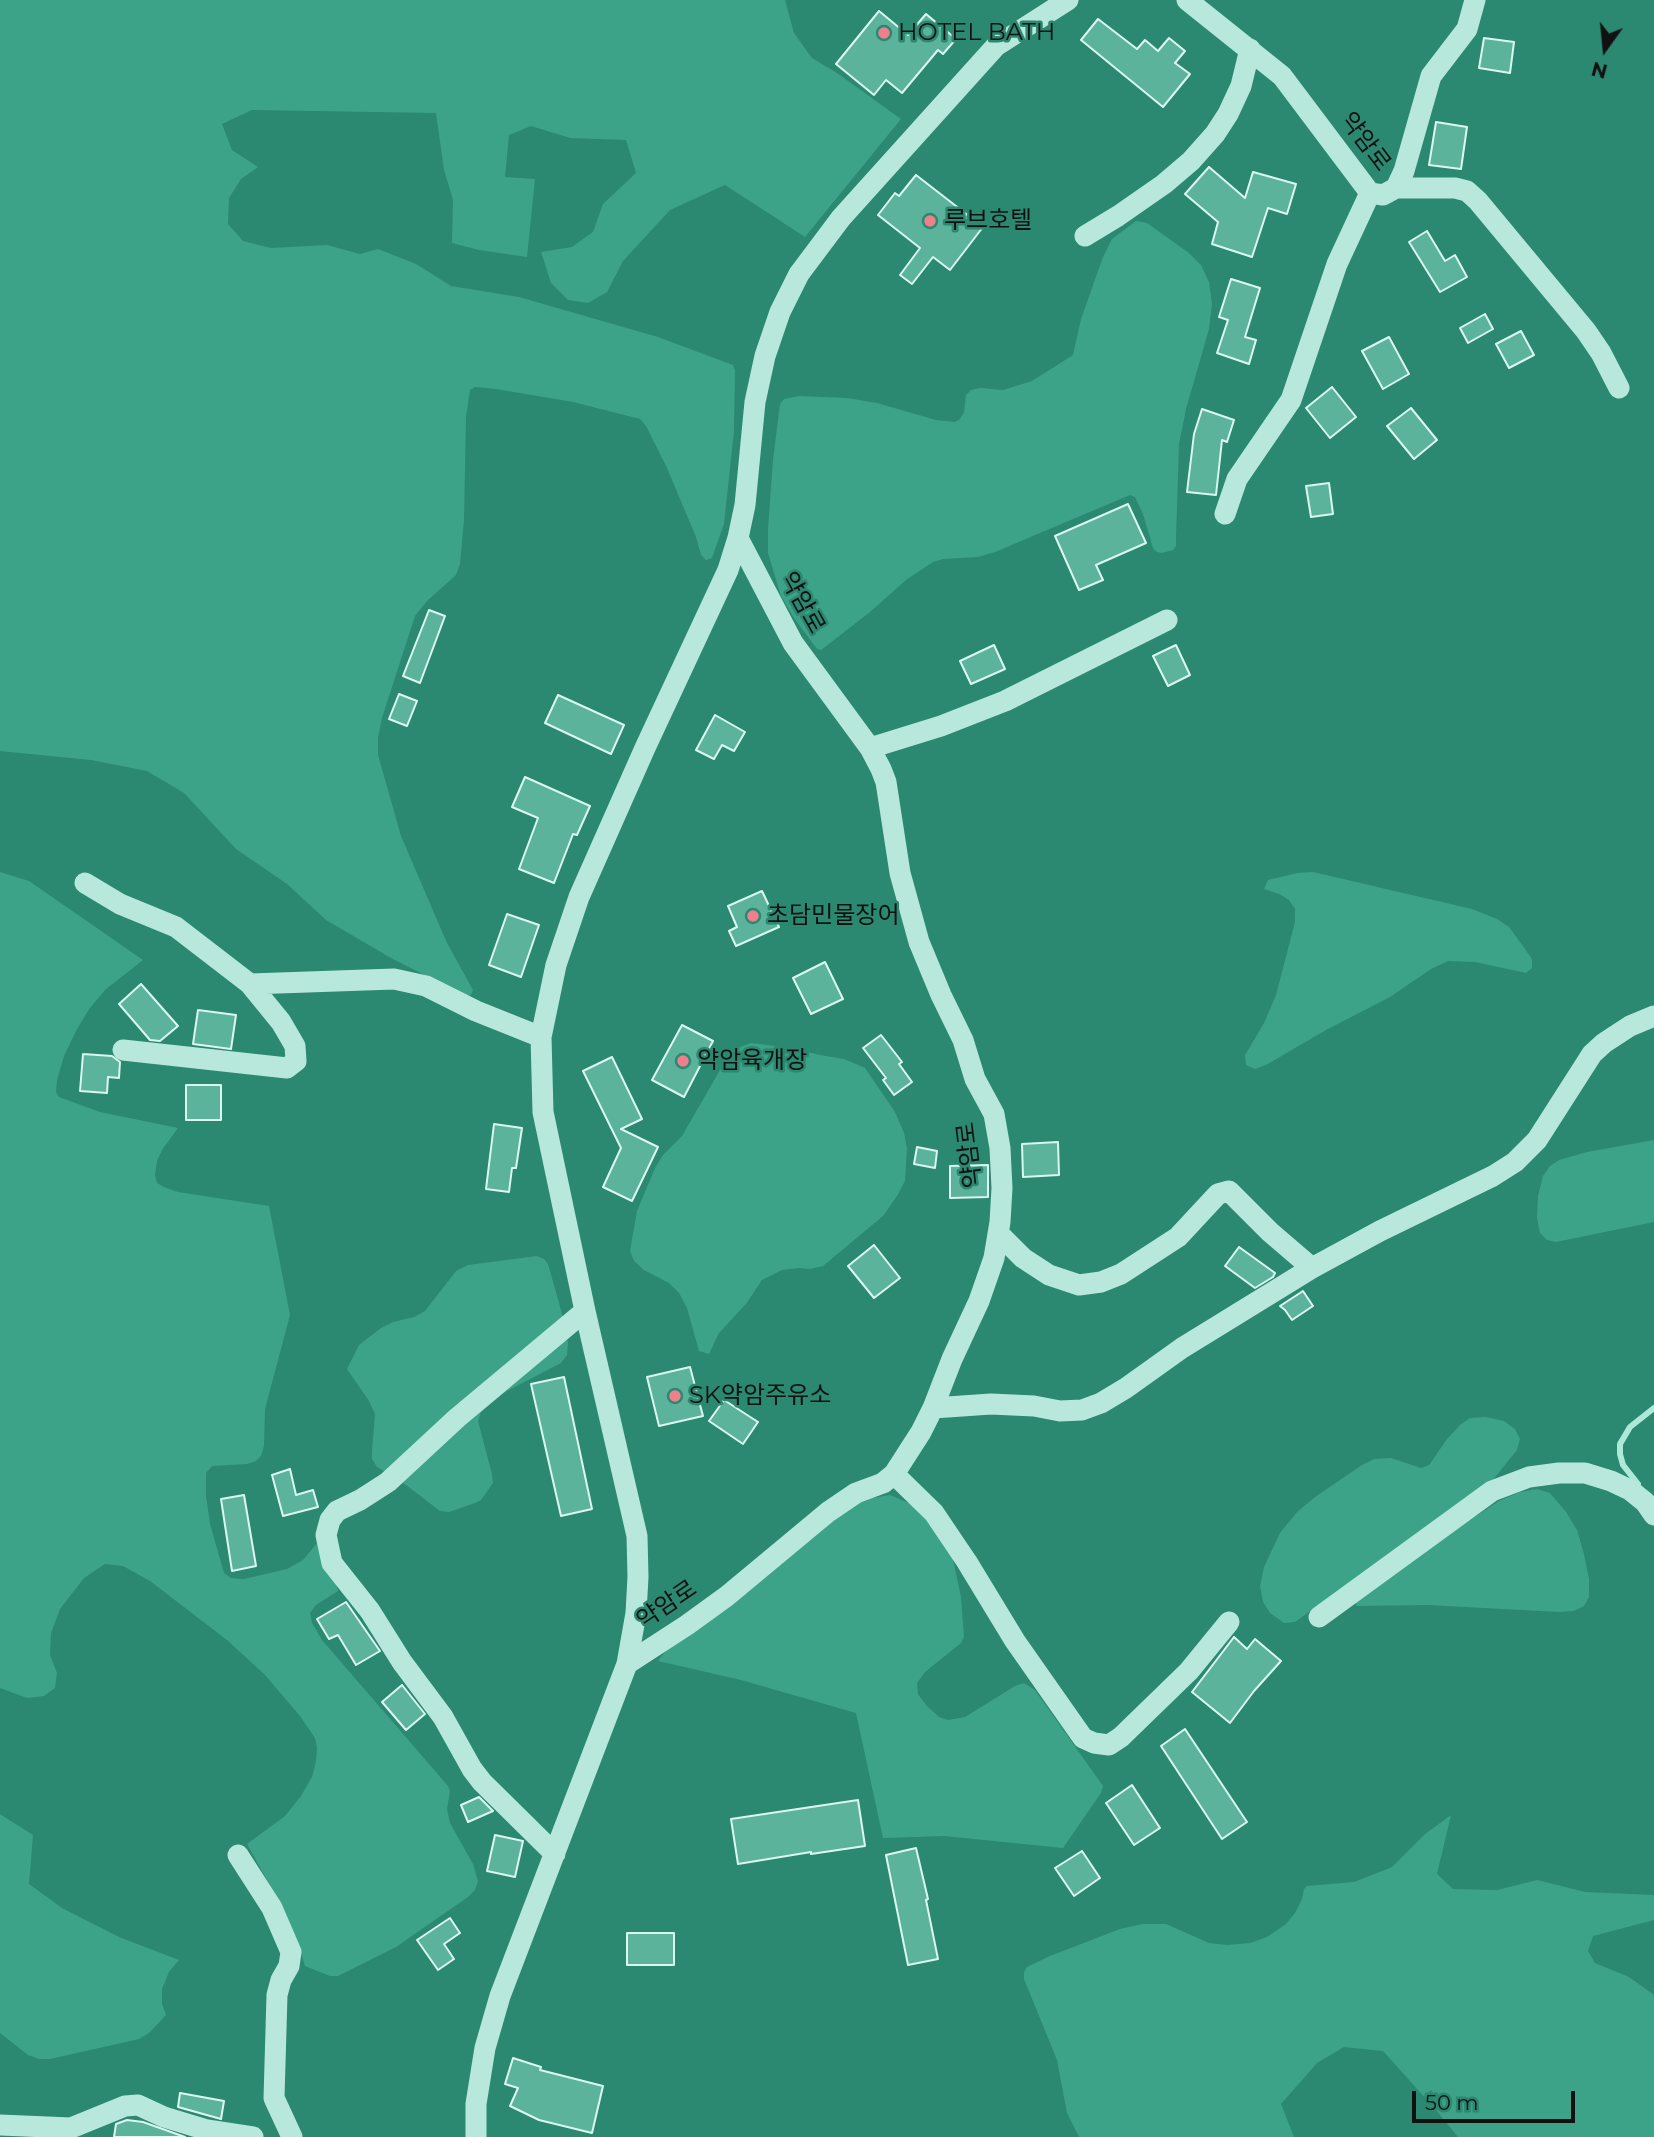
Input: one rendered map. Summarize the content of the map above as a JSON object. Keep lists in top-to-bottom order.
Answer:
{
  "streets": {
    "street": ["약암로"]
  },
  "places": [
    "HOTEL BATH",
    "루브호텔",
    "초담민물장어",
    "약암육개장",
    "SK약암주유소"
  ],
  "scale_bar": "50 m",
  "north": "bottom"
}
